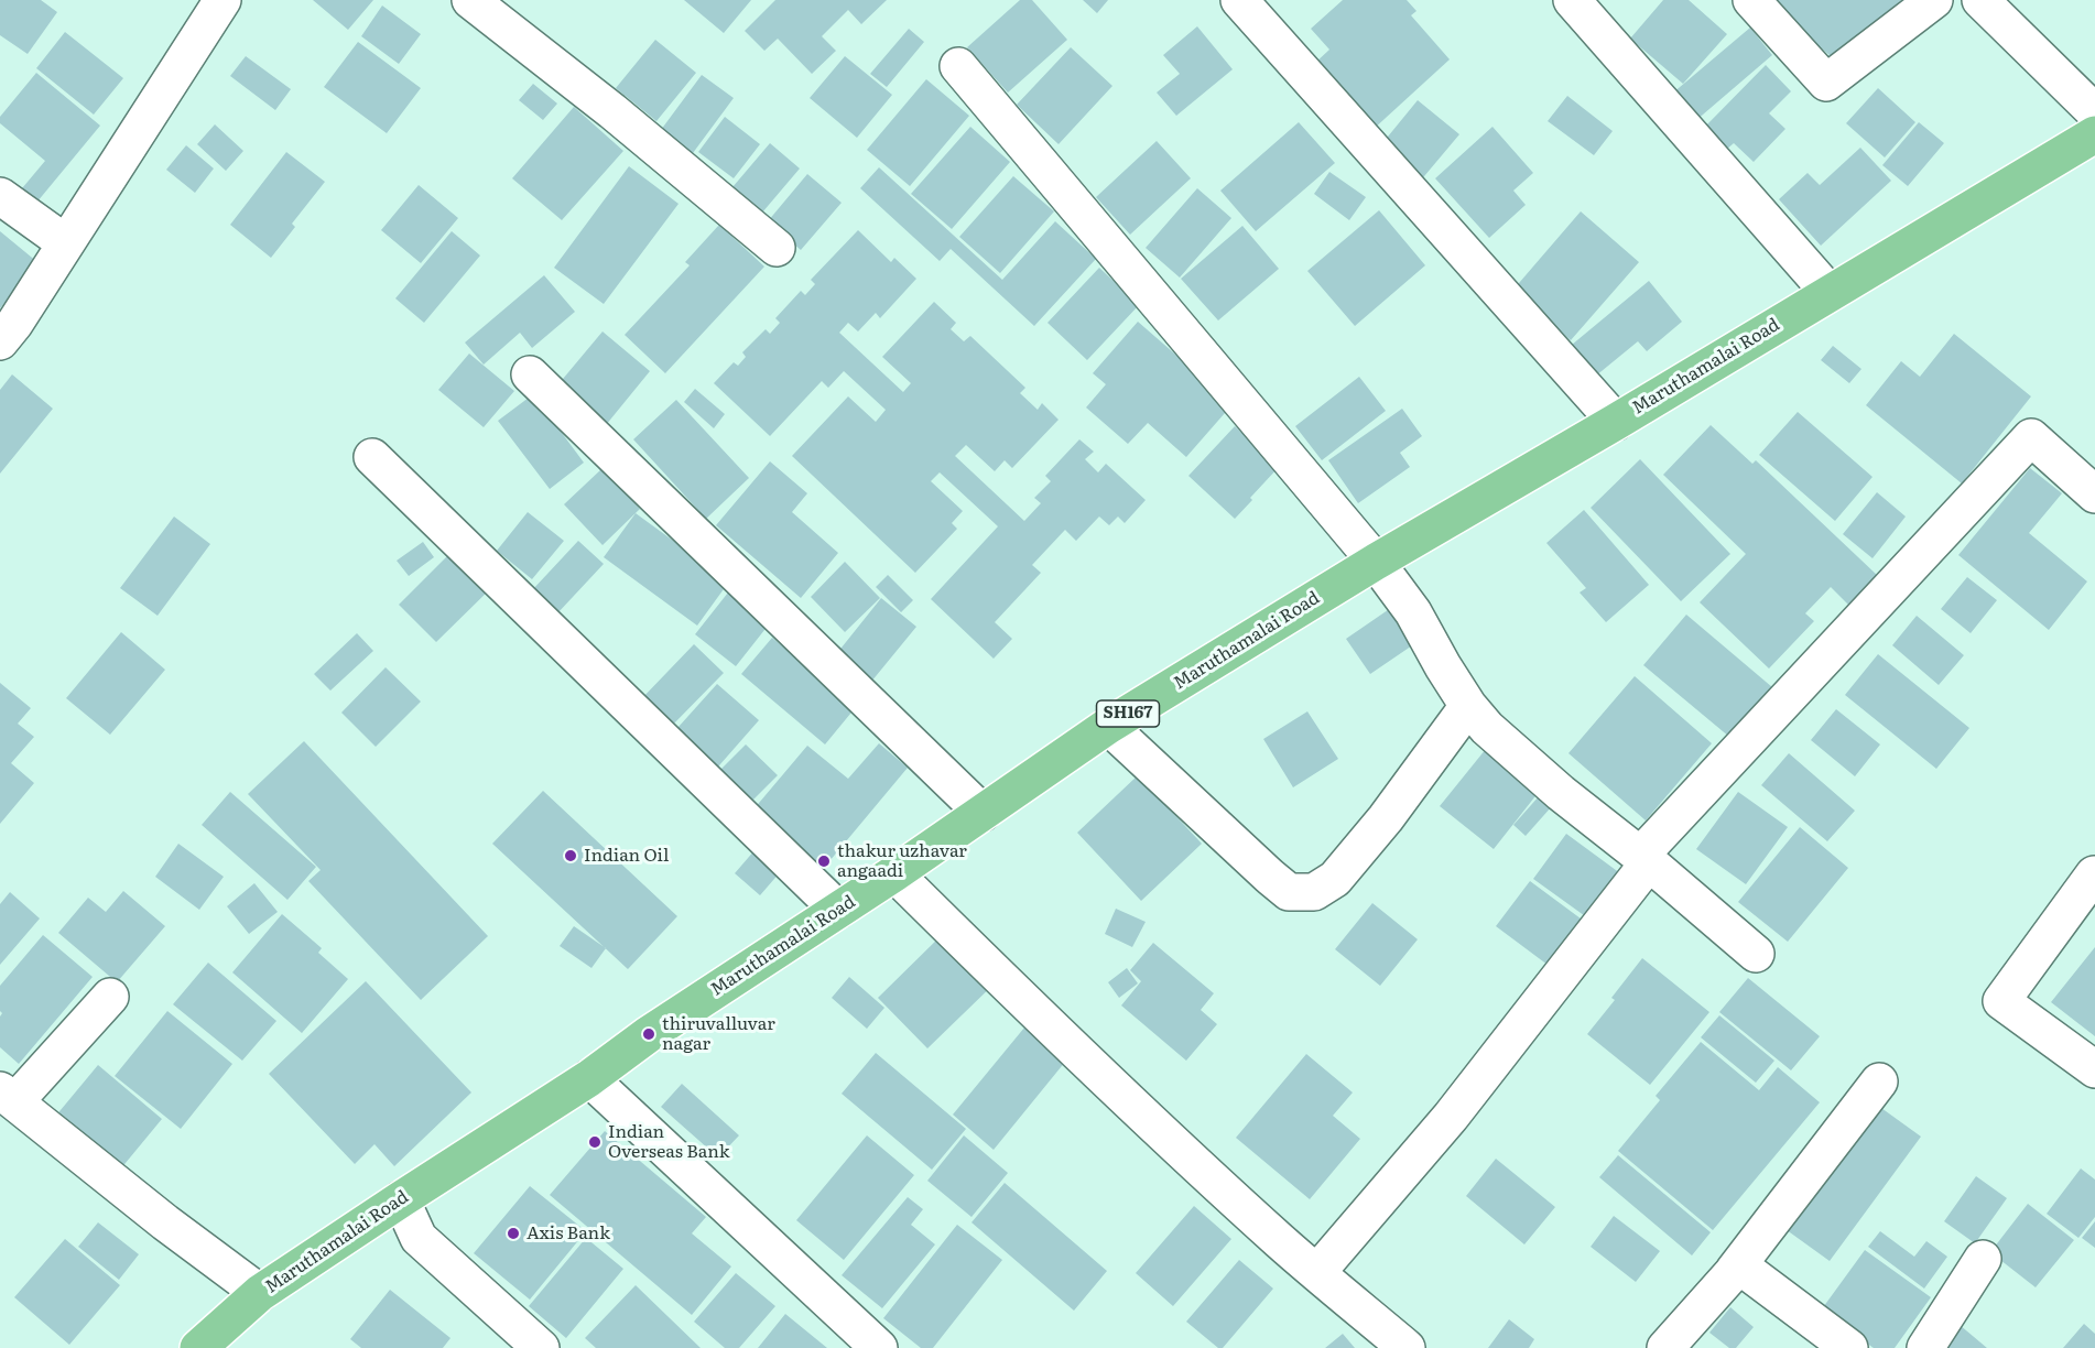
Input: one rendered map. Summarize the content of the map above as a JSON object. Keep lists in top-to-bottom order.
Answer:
{
  "streets": {
    "main road": ["Maruthamalai Road", "SH167"]
  },
  "places": [
    "Indian Oil",
    "thakur uzhavar angaadi",
    "thiruvalluvar nagar",
    "Indian Overseas Bank",
    "Axis Bank"
  ]
}
